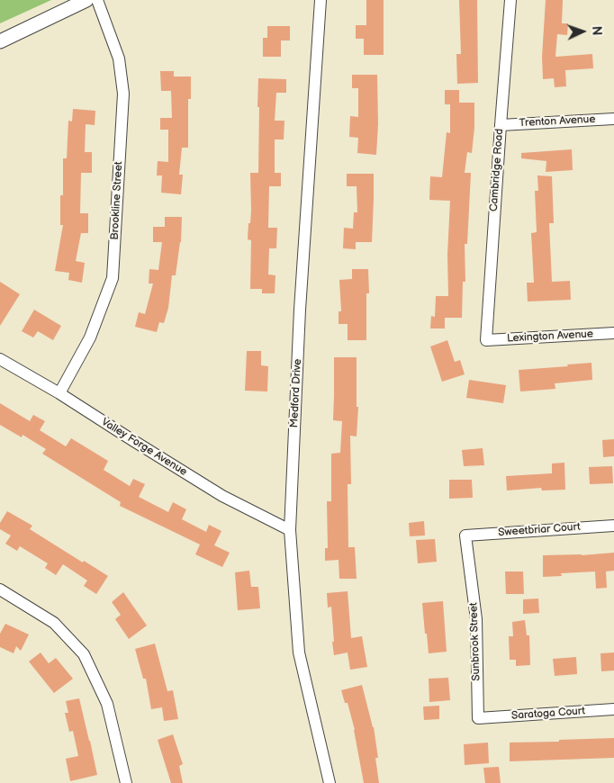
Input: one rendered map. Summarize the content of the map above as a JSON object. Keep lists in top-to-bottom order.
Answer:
{
  "streets": {
    "street": [
      "Trenton Avenue",
      "Cambridge Road",
      "Brookline Street",
      "Lexington Avenue",
      "Medford Drive",
      "Valley Forge Avenue",
      "Sweetbriar Court",
      "Sunbrook Street",
      "Saratoga Court"
    ]
  },
  "crossings": [
    ["Trenton Avenue", "Cambridge Road"],
    ["Cambridge Road", "Lexington Avenue"],
    ["Brookline Street", "Valley Forge Avenue"],
    ["Medford Drive", "Valley Forge Avenue"],
    ["Sweetbriar Court", "Sunbrook Street"],
    ["Sunbrook Street", "Saratoga Court"]
  ],
  "north": "right"
}
